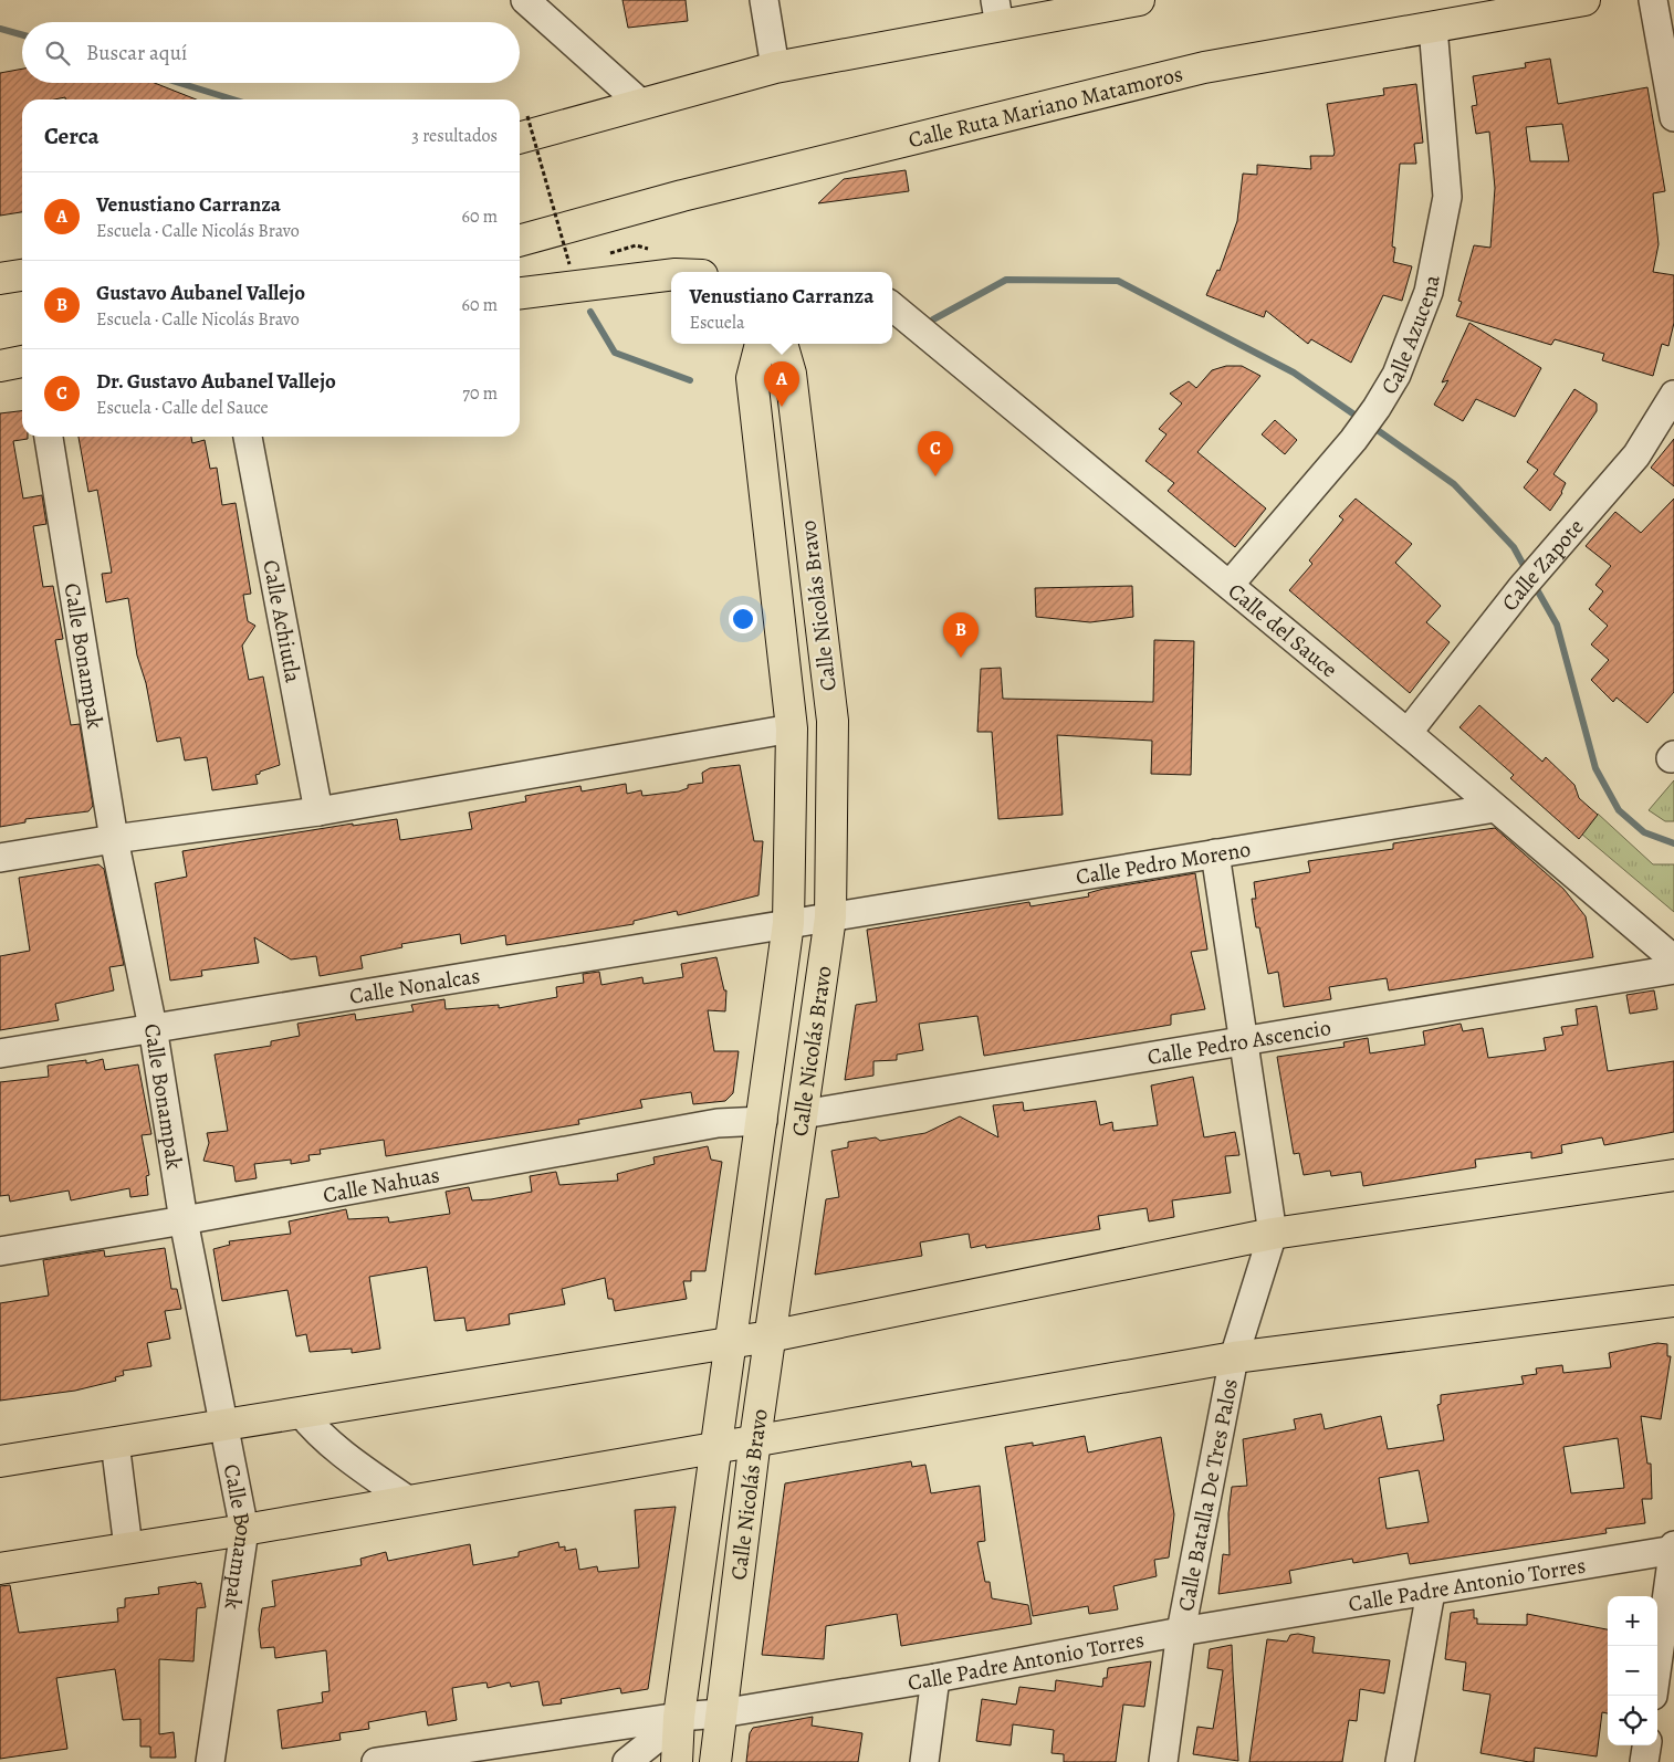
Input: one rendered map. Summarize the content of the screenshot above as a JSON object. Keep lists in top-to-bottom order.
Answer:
{
  "streets": {
    "main road": ["Calle Ruta Mariano Matamoros", "Calle Nicolás Bravo"],
    "street": [
      "Calle Azucena",
      "Calle Zapote",
      "Calle Achiutla",
      "Calle del Sauce",
      "Calle Bonampak",
      "Calle Pedro Moreno",
      "Calle Nonalcas",
      "Calle Pedro Ascencio",
      "Calle Nahuas",
      "Calle Batalla De Tres Palos",
      "Calle Padre Antonio Torres"
    ]
  },
  "crossings": [
    ["Calle Ruta Mariano Matamoros", "Calle Azucena"],
    ["Calle Azucena", "Calle del Sauce"],
    ["Calle Zapote", "Calle del Sauce"],
    ["Calle Nicolás Bravo", "Calle Pedro Moreno"],
    ["Calle Nicolás Bravo", "Calle Nonalcas"],
    ["Calle Nicolás Bravo", "Calle Pedro Ascencio"],
    ["Calle Nicolás Bravo", "Calle Nahuas"],
    ["Calle Nicolás Bravo", "Calle Padre Antonio Torres"],
    ["Calle del Sauce", "Calle Pedro Moreno"],
    ["Calle Bonampak", "Calle Nonalcas"],
    ["Calle Bonampak", "Calle Nahuas"],
    ["Calle Pedro Moreno", "Calle Nonalcas"],
    ["Calle Batalla De Tres Palos", "Calle Padre Antonio Torres"]
  ],
  "page": {
    "search": "Buscar aquí",
    "heading": ["Cerca", "3 resultados"],
    "list": [
      {
        "mark": "A",
        "name": "Venustiano Carranza",
        "note": "Escuela · Calle Nicolás Bravo",
        "value": "60 m"
      },
      {
        "mark": "B",
        "name": "Gustavo Aubanel Vallejo",
        "note": "Escuela · Calle Nicolás Bravo",
        "value": "60 m"
      },
      {
        "mark": "C",
        "name": "Dr. Gustavo Aubanel Vallejo",
        "note": "Escuela · Calle del Sauce",
        "value": "70 m"
      }
    ],
    "popup": ["Venustiano Carranza", "Escuela"],
    "pins": ["A", "C", "B"],
    "map_buttons": ["+", "−"]
  }
}
